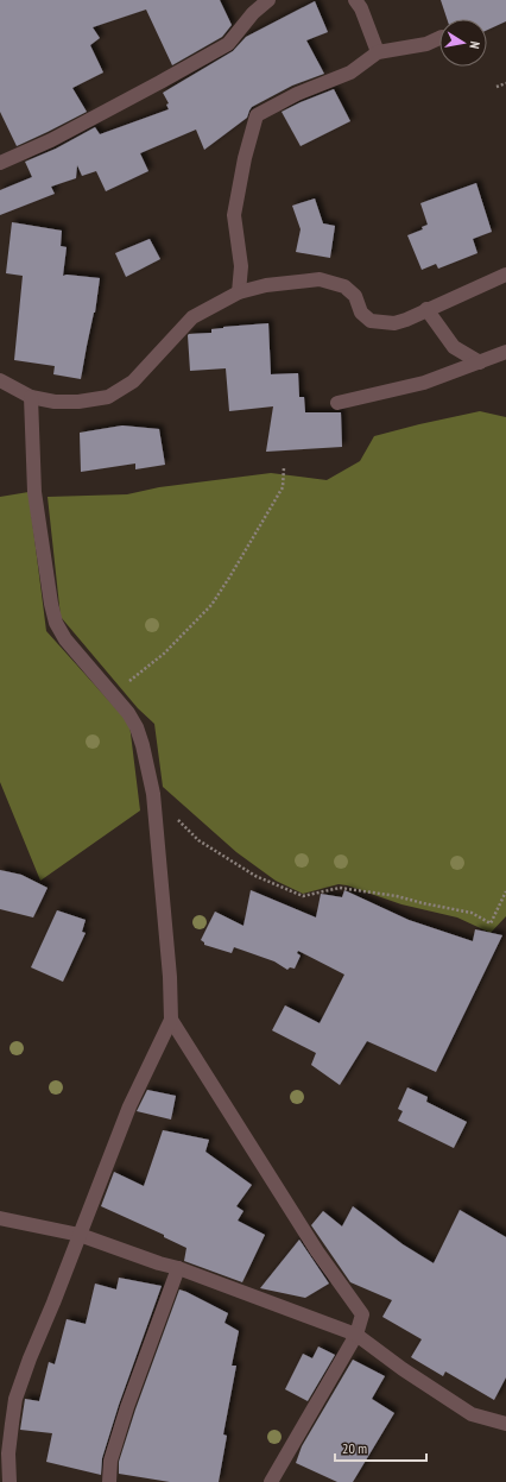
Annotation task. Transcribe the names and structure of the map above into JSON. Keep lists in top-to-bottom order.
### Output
{
  "scale_bar": "20 m",
  "north": "right"
}
